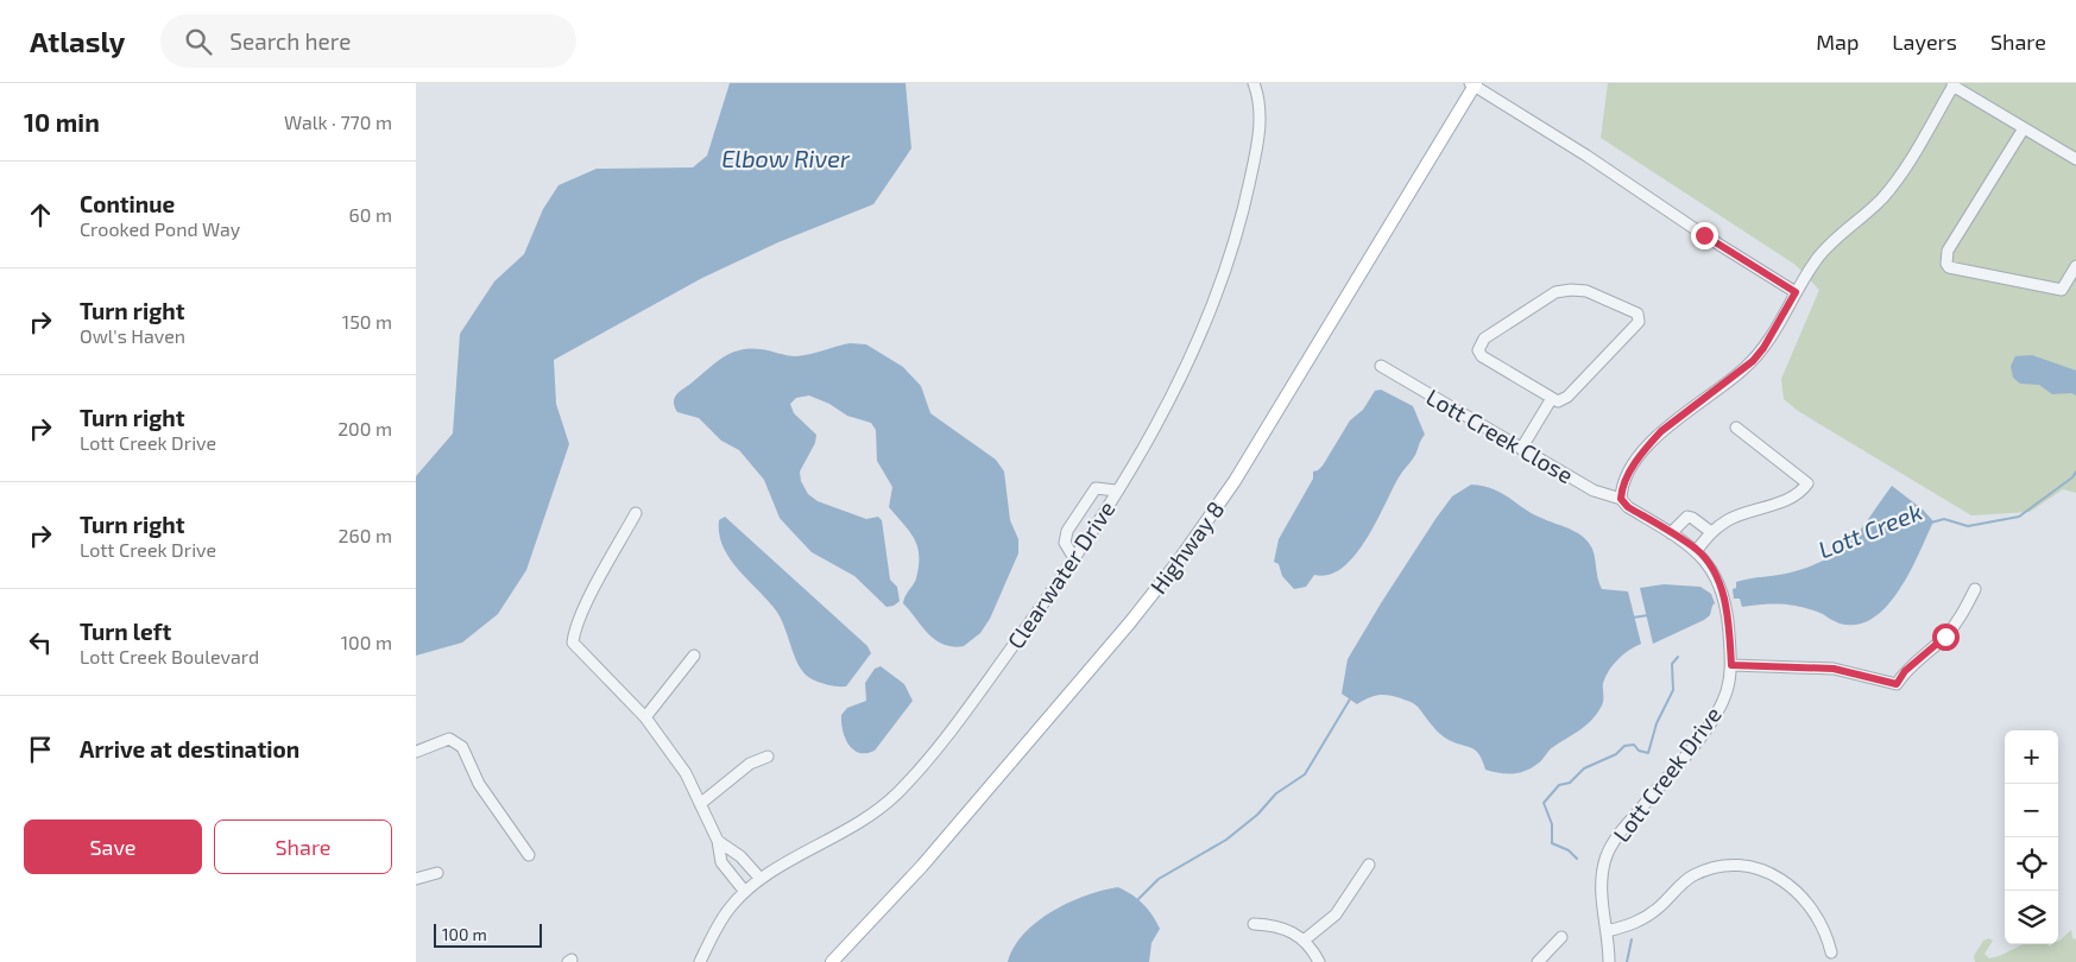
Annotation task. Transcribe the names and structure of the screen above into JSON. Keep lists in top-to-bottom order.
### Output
{
  "streets": {
    "main road": ["Highway 8"],
    "street": ["Lott Creek Close", "Clearwater Drive", "Lott Creek Drive"]
  },
  "crossings": [
    ["Lott Creek Close", "Lott Creek Drive"]
  ],
  "water": ["Elbow River", "Lott Creek"],
  "scale_bar": "100 m",
  "page": {
    "header": "Atlasly",
    "search": "Search here",
    "nav": ["Map", "Layers", "Share"],
    "heading": ["10 min", "Walk · 770 m"],
    "list": [
      ["Continue", "Crooked Pond Way", "60 m"],
      ["Turn right", "Owl's Haven", "150 m"],
      ["Turn right", "Lott Creek Drive", "200 m"],
      ["Turn right", "Lott Creek Drive", "260 m"],
      ["Turn left", "Lott Creek Boulevard", "100 m"],
      "Arrive at destination"
    ],
    "map_buttons": ["+", "−"],
    "buttons": ["Save", "Share"],
    "scale": "100 m"
  }
}
